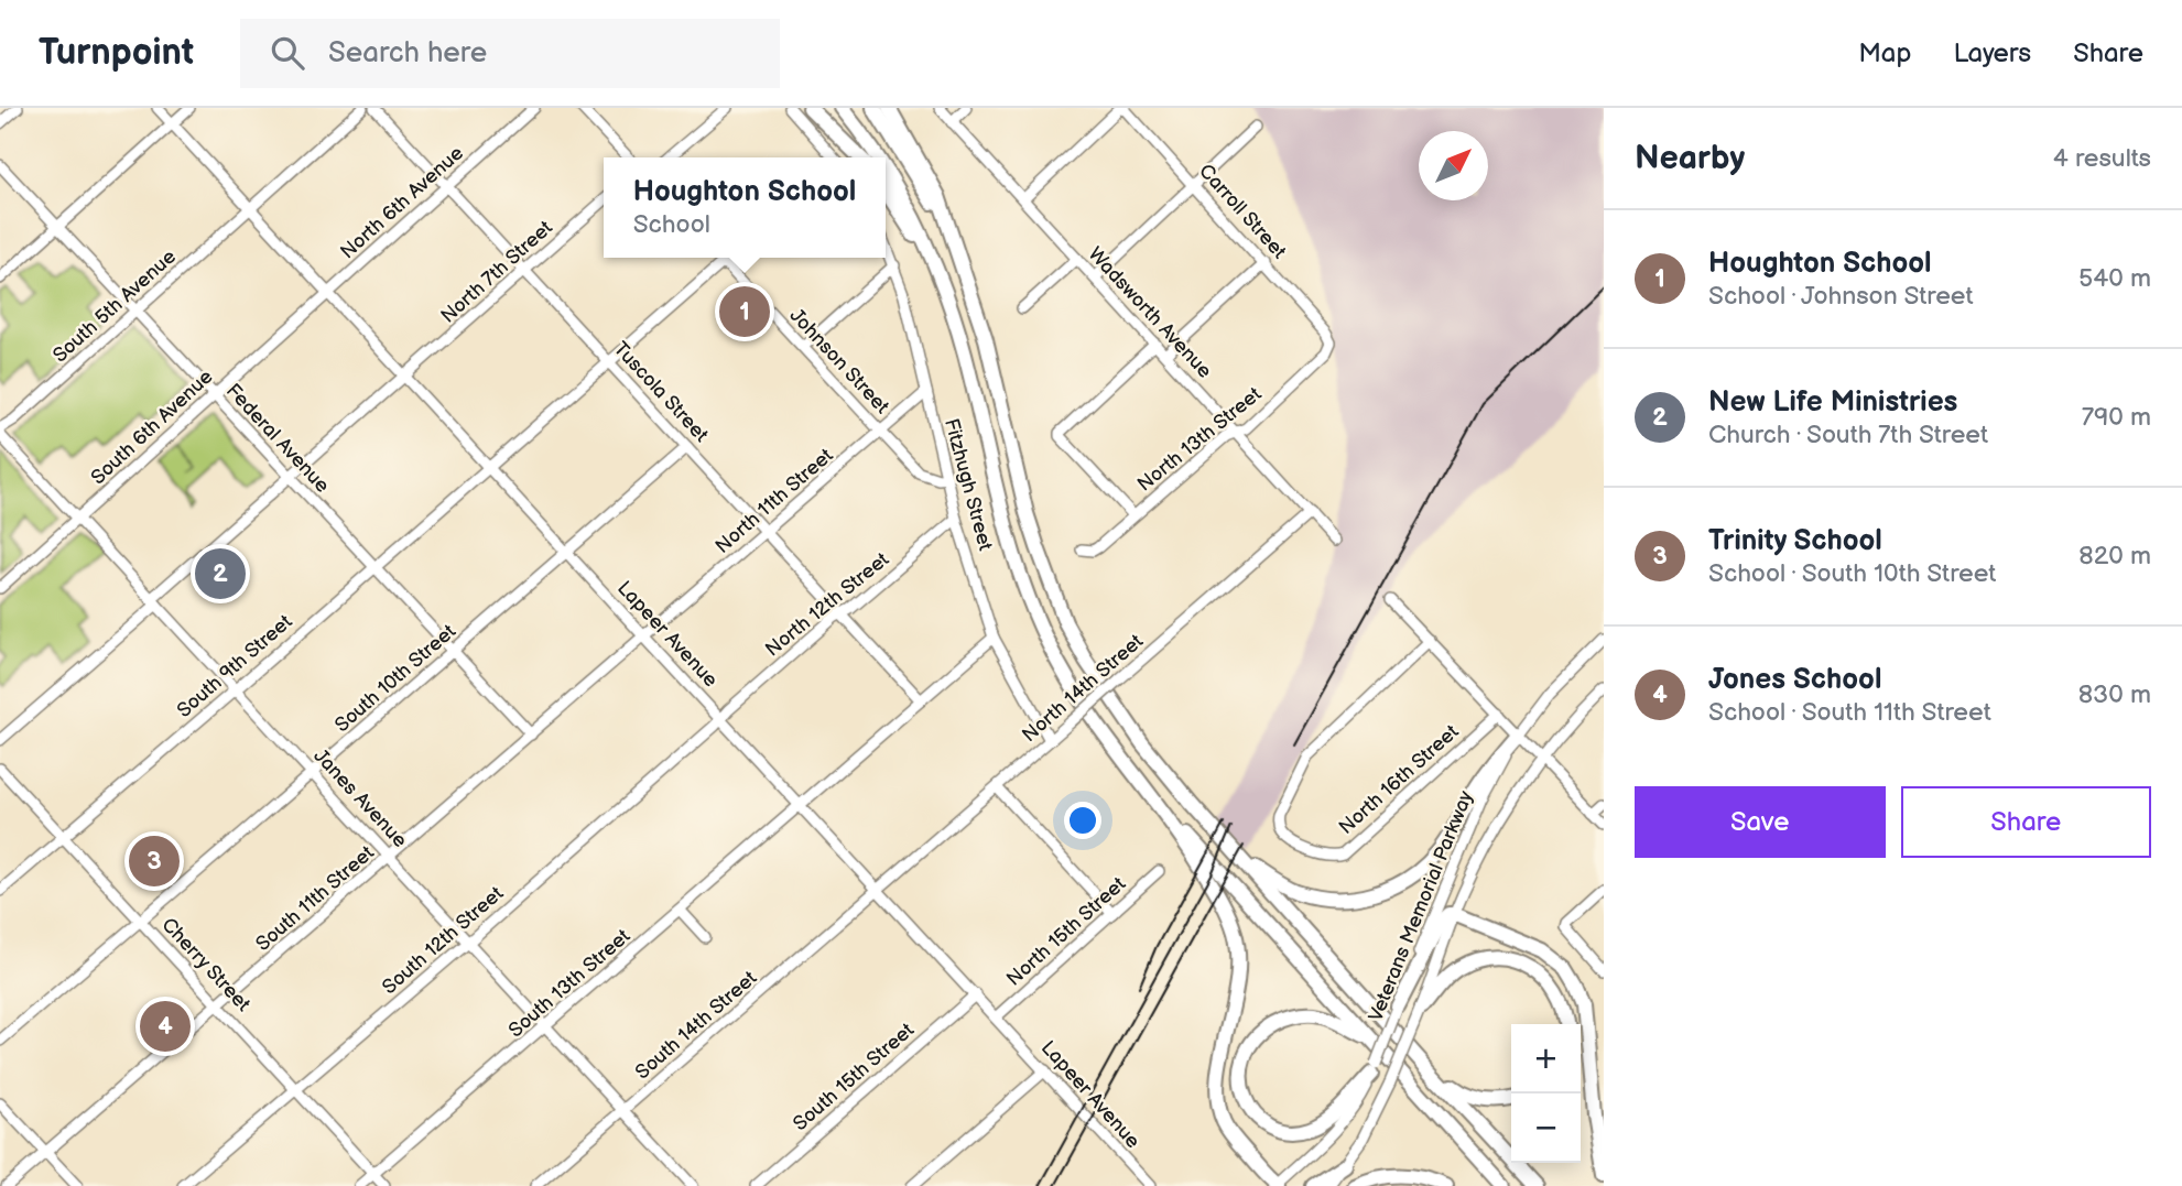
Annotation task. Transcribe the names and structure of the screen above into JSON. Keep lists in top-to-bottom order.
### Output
{
  "streets": {
    "street": [
      "North 6th Avenue",
      "Carroll Street",
      "North 7th Street",
      "South 5th Avenue",
      "Wadsworth Avenue",
      "Johnson Street",
      "Tuscola Street",
      "South 6th Avenue",
      "Federal Avenue",
      "North 13th Street",
      "Fitzhugh Street",
      "North 11th Street",
      "North 12th Street",
      "Lapeer Avenue",
      "South 9th Street",
      "South 10th Street",
      "North 14th Street",
      "North 16th Street",
      "Janes Avenue",
      "South 11th Street",
      "Veterans Memorial Parkway",
      "North 15th Street",
      "South 12th Street",
      "Cherry Street",
      "South 13th Street",
      "South 14th Street",
      "South 15th Street"
    ]
  },
  "crossings": [
    ["North 6th Avenue", "Tuscola Street"],
    ["North 6th Avenue", "South 6th Avenue"],
    ["North 6th Avenue", "Lapeer Avenue"],
    ["Carroll Street", "North 13th Street"],
    ["North 7th Street", "Tuscola Street"],
    ["North 7th Street", "Federal Avenue"],
    ["North 7th Street", "Lapeer Avenue"],
    ["North 7th Street", "Janes Avenue"],
    ["South 5th Avenue", "Federal Avenue"],
    ["South 5th Avenue", "Lapeer Avenue"],
    ["Wadsworth Avenue", "North 13th Street"],
    ["Wadsworth Avenue", "North 14th Street"],
    ["Johnson Street", "Fitzhugh Street"],
    ["Johnson Street", "North 11th Street"],
    ["Johnson Street", "South 9th Street"],
    ["Tuscola Street", "North 11th Street"],
    ["Tuscola Street", "North 12th Street"],
    ["Tuscola Street", "South 9th Street"],
    ["Tuscola Street", "South 10th Street"],
    ["South 6th Avenue", "Federal Avenue"],
    ["South 6th Avenue", "Lapeer Avenue"],
    ["South 6th Avenue", "Janes Avenue"],
    ["Federal Avenue", "South 9th Street"],
    ["Federal Avenue", "South 10th Street"],
    ["Federal Avenue", "South 11th Street"],
    ["Fitzhugh Street", "North 11th Street"],
    ["Fitzhugh Street", "North 12th Street"],
    ["Fitzhugh Street", "North 14th Street"],
    ["North 11th Street", "Lapeer Avenue"],
    ["North 11th Street", "South 11th Street"],
    ["North 12th Street", "Lapeer Avenue"],
    ["North 12th Street", "South 12th Street"],
    ["Lapeer Avenue", "South 9th Street"],
    ["Lapeer Avenue", "South 10th Street"],
    ["Lapeer Avenue", "North 14th Street"],
    ["Lapeer Avenue", "South 11th Street"],
    ["Lapeer Avenue", "North 15th Street"],
    ["Lapeer Avenue", "South 12th Street"],
    ["Lapeer Avenue", "South 13th Street"],
    ["Lapeer Avenue", "South 14th Street"],
    ["Lapeer Avenue", "South 15th Street"],
    ["South 9th Street", "Janes Avenue"],
    ["South 9th Street", "Cherry Street"],
    ["South 10th Street", "Janes Avenue"],
    ["South 10th Street", "Cherry Street"],
    ["North 14th Street", "South 14th Street"],
    ["Janes Avenue", "South 11th Street"],
    ["Janes Avenue", "South 12th Street"],
    ["Janes Avenue", "South 13th Street"],
    ["Janes Avenue", "South 14th Street"],
    ["South 11th Street", "Cherry Street"],
    ["South 12th Street", "Cherry Street"],
    ["Cherry Street", "South 13th Street"]
  ],
  "north": "top right",
  "page": {
    "header": "Turnpoint",
    "search": "Search here",
    "nav": ["Map", "Layers", "Share"],
    "heading": ["Nearby", "4 results"],
    "popup": ["Houghton School", "School"],
    "list": [
      {
        "mark": "1",
        "name": "Houghton School",
        "note": "School · Johnson Street",
        "value": "540 m"
      },
      {
        "mark": "2",
        "name": "New Life Ministries",
        "note": "Church · South 7th Street",
        "value": "790 m"
      },
      {
        "mark": "3",
        "name": "Trinity School",
        "note": "School · South 10th Street",
        "value": "820 m"
      },
      {
        "mark": "4",
        "name": "Jones School",
        "note": "School · South 11th Street",
        "value": "830 m"
      }
    ],
    "pins": [
      "1",
      "2",
      "3",
      "4"
    ],
    "buttons": ["Save", "Share"],
    "map_buttons": ["+", "−"]
  }
}
